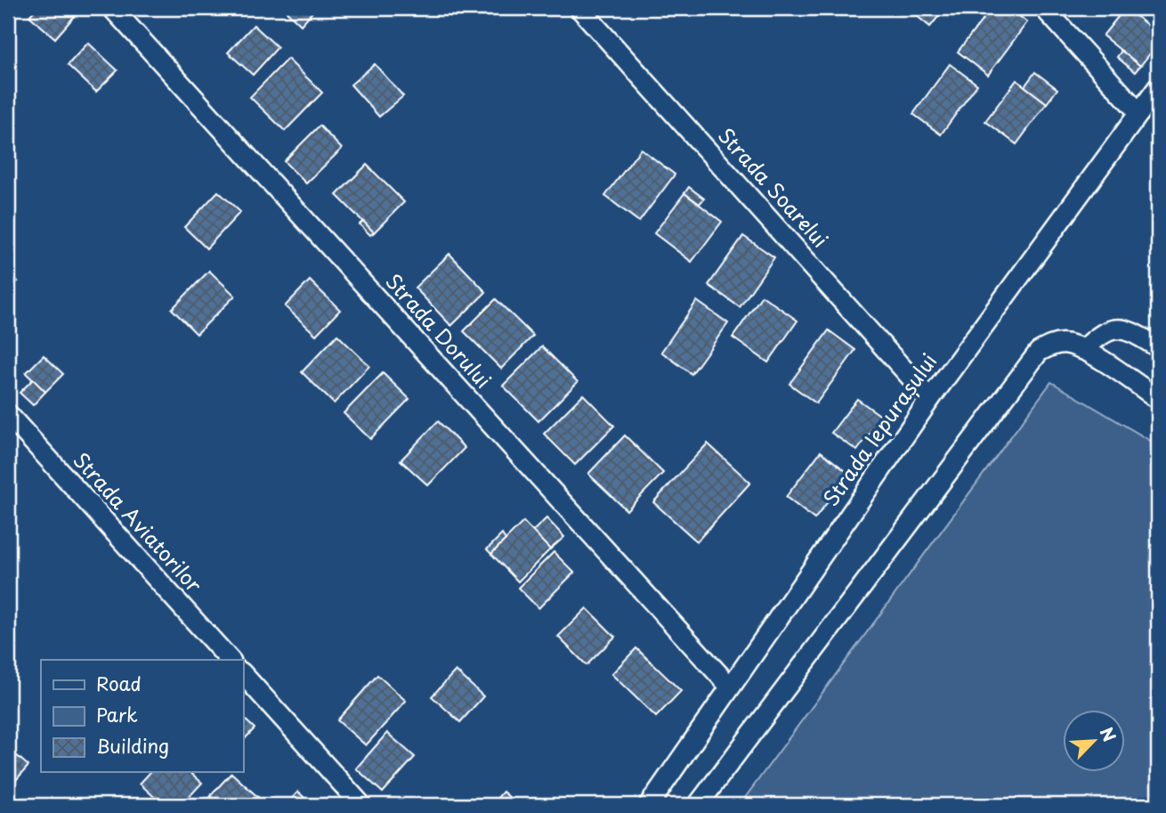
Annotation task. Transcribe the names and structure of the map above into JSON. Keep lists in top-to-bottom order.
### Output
{
  "streets": {
    "street": [
      "Strada Soarelui",
      "Strada Dorului",
      "Strada Iepurașului",
      "Strada Aviatorilor"
    ]
  },
  "crossings": [
    ["Strada Soarelui", "Strada Iepurașului"],
    ["Strada Dorului", "Strada Iepurașului"]
  ],
  "legend": ["Road", "Park", "Building"],
  "north": "top right"
}
